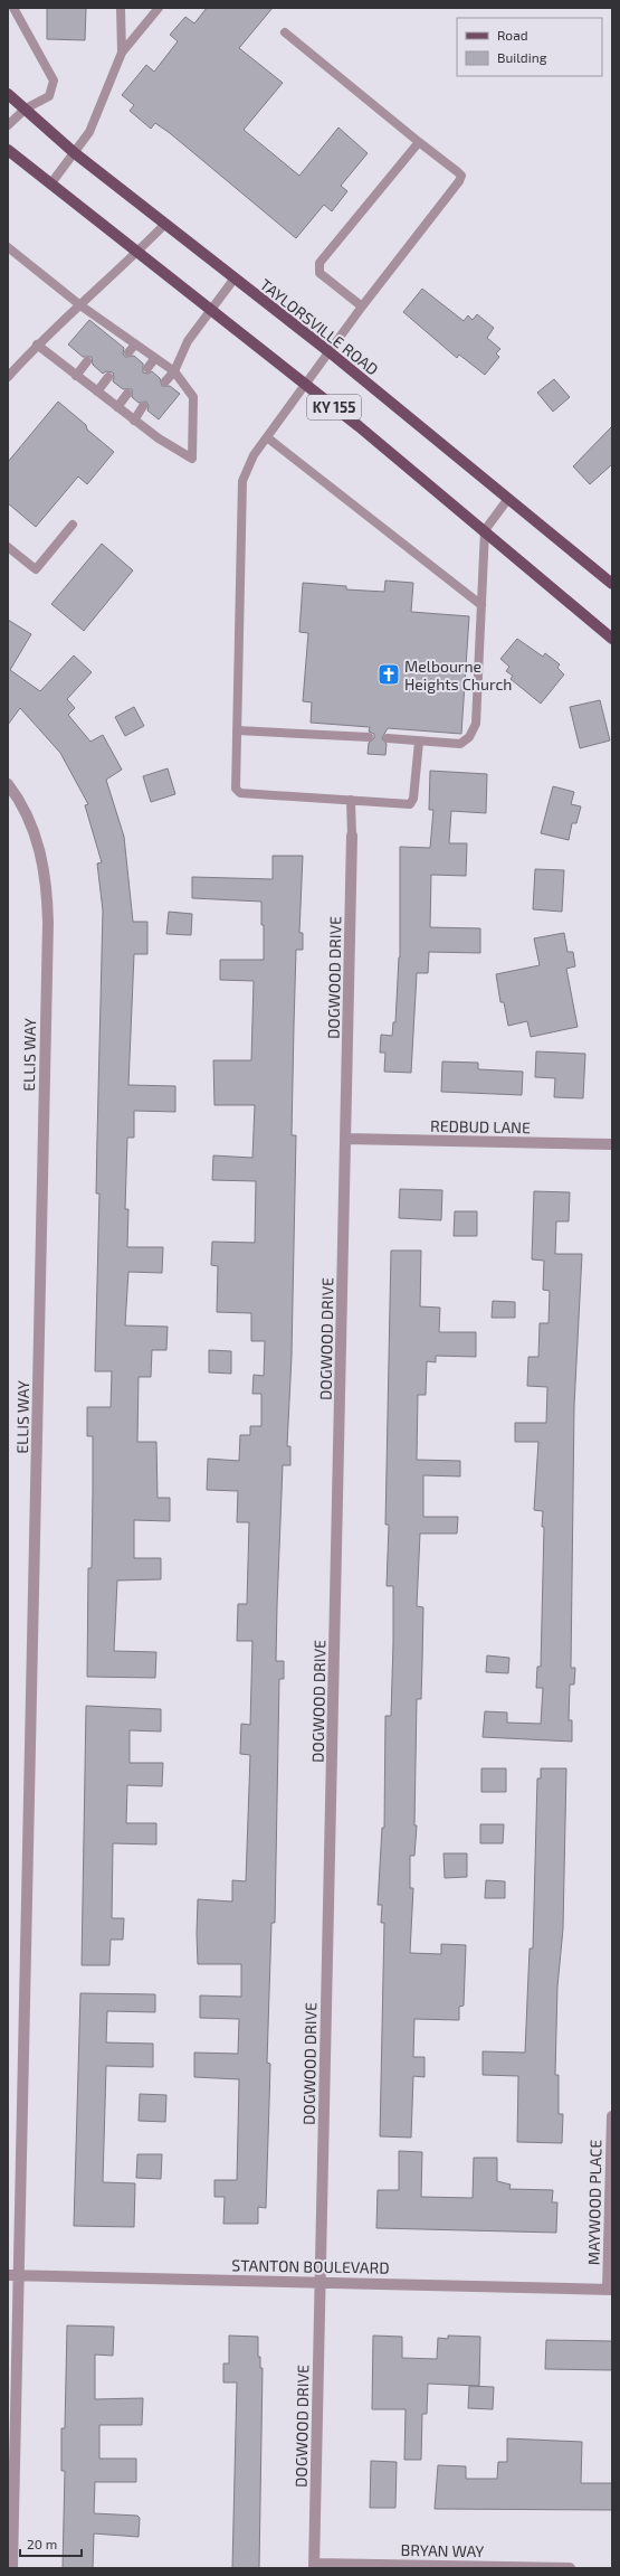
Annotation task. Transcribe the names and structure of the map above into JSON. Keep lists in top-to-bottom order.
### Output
{
  "streets": {
    "main road": ["TAYLORSVILLE ROAD", "KY 155"],
    "street": [
      "DOGWOOD DRIVE",
      "ELLIS WAY",
      "REDBUD LANE",
      "MAYWOOD PLACE",
      "STANTON BOULEVARD",
      "BRYAN WAY"
    ]
  },
  "crossings": [
    ["DOGWOOD DRIVE", "REDBUD LANE"],
    ["DOGWOOD DRIVE", "STANTON BOULEVARD"],
    ["DOGWOOD DRIVE", "BRYAN WAY"],
    ["ELLIS WAY", "STANTON BOULEVARD"],
    ["MAYWOOD PLACE", "STANTON BOULEVARD"]
  ],
  "places": {
    "church": ["Melbourne Heights Church"]
  },
  "legend": ["Road", "Building"],
  "scale_bar": "20 m"
}
